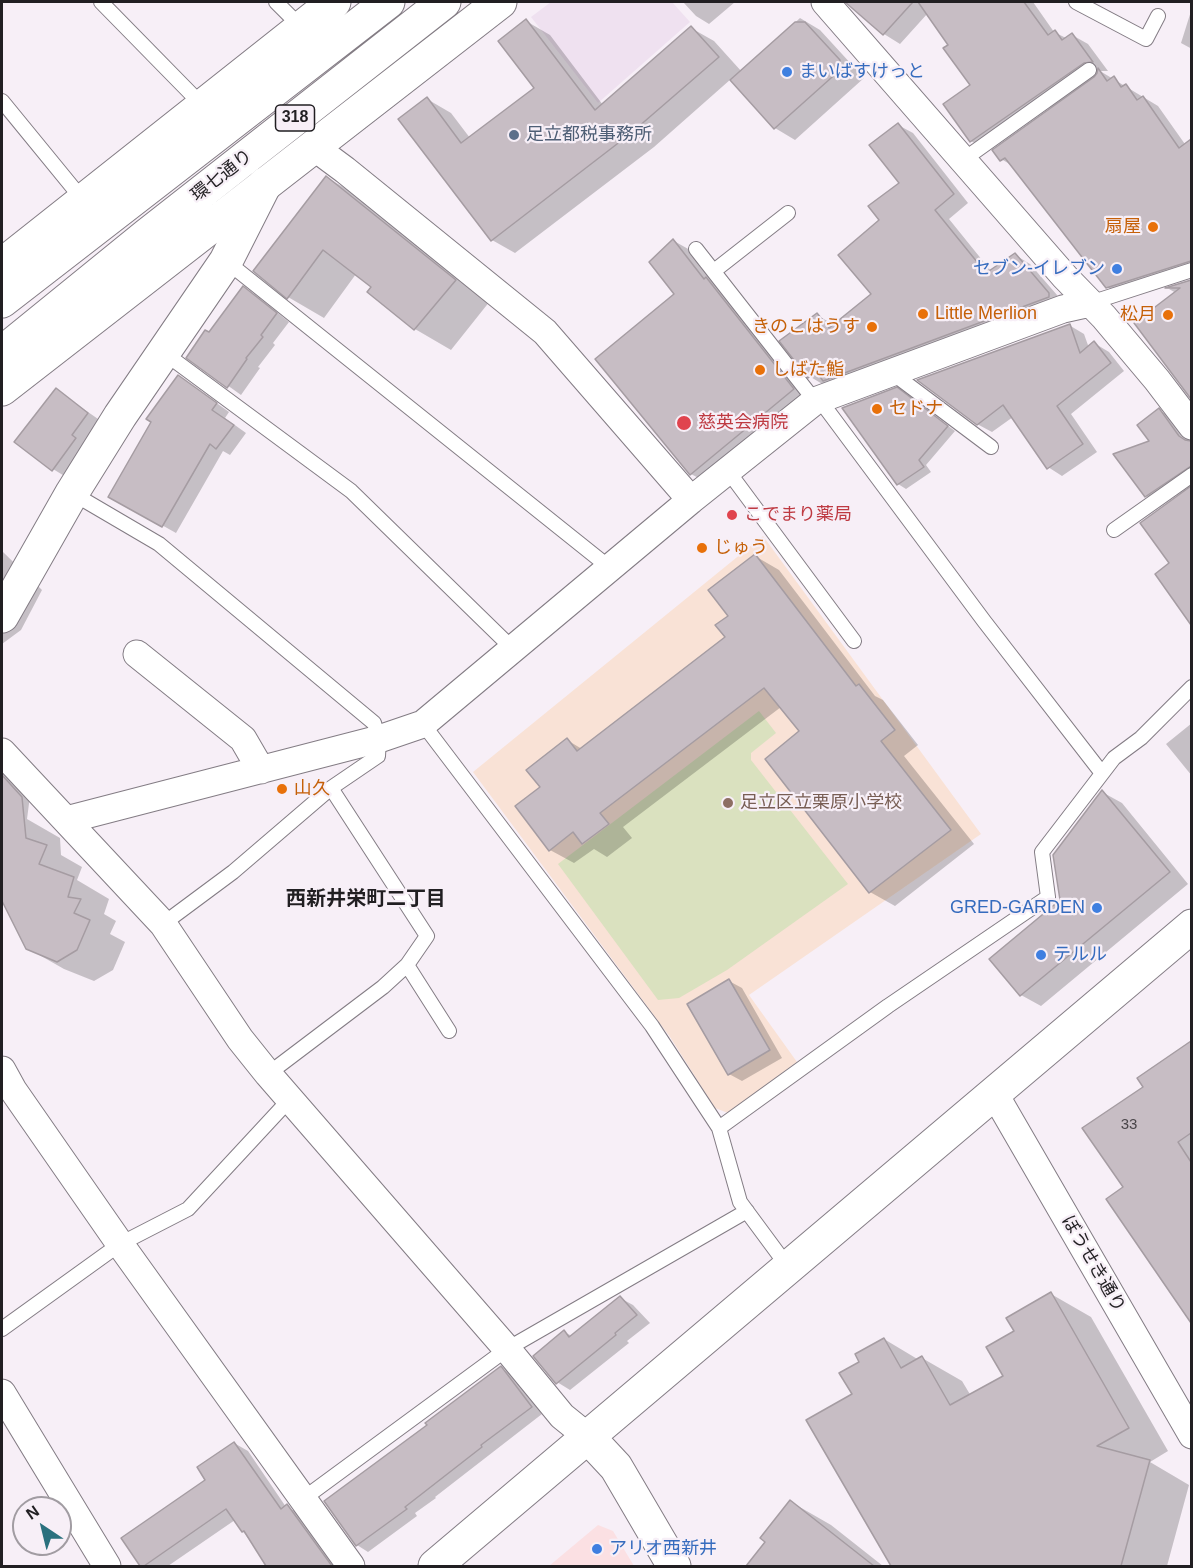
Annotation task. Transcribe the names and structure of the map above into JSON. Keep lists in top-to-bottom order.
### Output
{
  "streets": {
    "main road": ["318", "環七通り"],
    "street": ["ぼうせき通り"]
  },
  "districts": ["西新井栄町二丁目"],
  "places": [
    "まいばすけっと",
    "足立都税事務所",
    "扇屋",
    "セブン-イレブン",
    "Little Merlion",
    "松月",
    "きのこはうす",
    "しばた鮨",
    "セドナ",
    "慈英会病院",
    "こでまり薬局",
    "じゅう",
    "山久",
    "足立区立栗原小学校",
    "GRED-GARDEN",
    "テルル",
    "アリオ西新井"
  ],
  "house_numbers": ["33"],
  "north": "top left"
}
